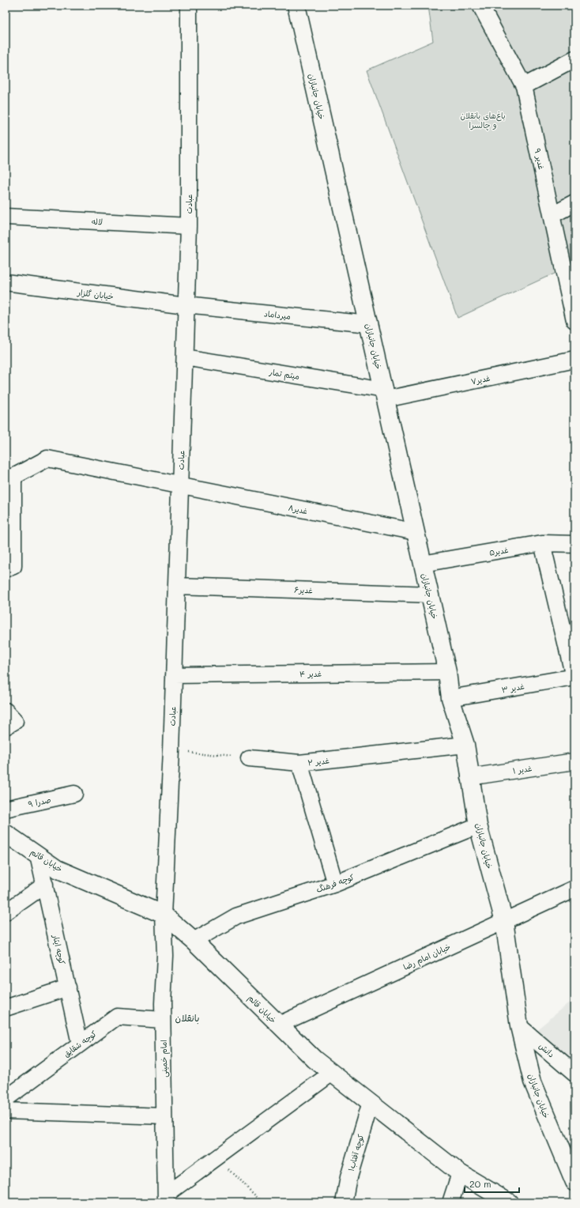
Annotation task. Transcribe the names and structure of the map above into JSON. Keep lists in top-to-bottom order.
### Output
{
  "streets": {
    "street": [
      "خیابان جانبازان",
      "غدیر ۹",
      "عبادت",
      "لاله",
      "خیابان گلزار",
      "میرداماد",
      "میثم تمار",
      "غدیر۷",
      "غدیر۸",
      "غدیر۵",
      "غدیر۶",
      "غدیر ۴",
      "غدیر ۳",
      "غدیر ۲",
      "غدیر ۱",
      "صدرا ۹",
      "خیابان قائم",
      "کوچه فرهنگ",
      "کوچه ایثار",
      "خیابان امام رضا",
      "کوچه شقایق",
      "دانش",
      "امام خمینی",
      "کوچه آفتاب۱"
    ]
  },
  "crossings": [
    ["خیابان جانبازان", "میرداماد"],
    ["خیابان جانبازان", "میثم تمار"],
    ["خیابان جانبازان", "غدیر۷"],
    ["خیابان جانبازان", "غدیر۸"],
    ["خیابان جانبازان", "غدیر۵"],
    ["خیابان جانبازان", "غدیر۶"],
    ["خیابان جانبازان", "غدیر ۴"],
    ["خیابان جانبازان", "غدیر ۳"],
    ["خیابان جانبازان", "غدیر ۲"],
    ["خیابان جانبازان", "غدیر ۱"],
    ["خیابان جانبازان", "کوچه فرهنگ"],
    ["خیابان جانبازان", "خیابان امام رضا"],
    ["خیابان جانبازان", "دانش"],
    ["عبادت", "لاله"],
    ["عبادت", "خیابان گلزار"],
    ["عبادت", "میرداماد"],
    ["عبادت", "میثم تمار"],
    ["عبادت", "غدیر۸"],
    ["عبادت", "غدیر۶"],
    ["عبادت", "غدیر ۴"],
    ["عبادت", "خیابان قائم"],
    ["عبادت", "امام خمینی"],
    ["خیابان گلزار", "میرداماد"],
    ["میثم تمار", "غدیر۷"],
    ["خیابان قائم", "کوچه فرهنگ"],
    ["خیابان قائم", "کوچه ایثار"],
    ["خیابان قائم", "خیابان امام رضا"],
    ["خیابان قائم", "امام خمینی"],
    ["خیابان قائم", "کوچه آفتاب۱"],
    ["کوچه ایثار", "کوچه شقایق"],
    ["کوچه شقایق", "امام خمینی"]
  ],
  "districts": ["بانقلان"],
  "parks": ["باغ‌های بانقلان و چالسرا"],
  "scale_bar": "20 m"
}
